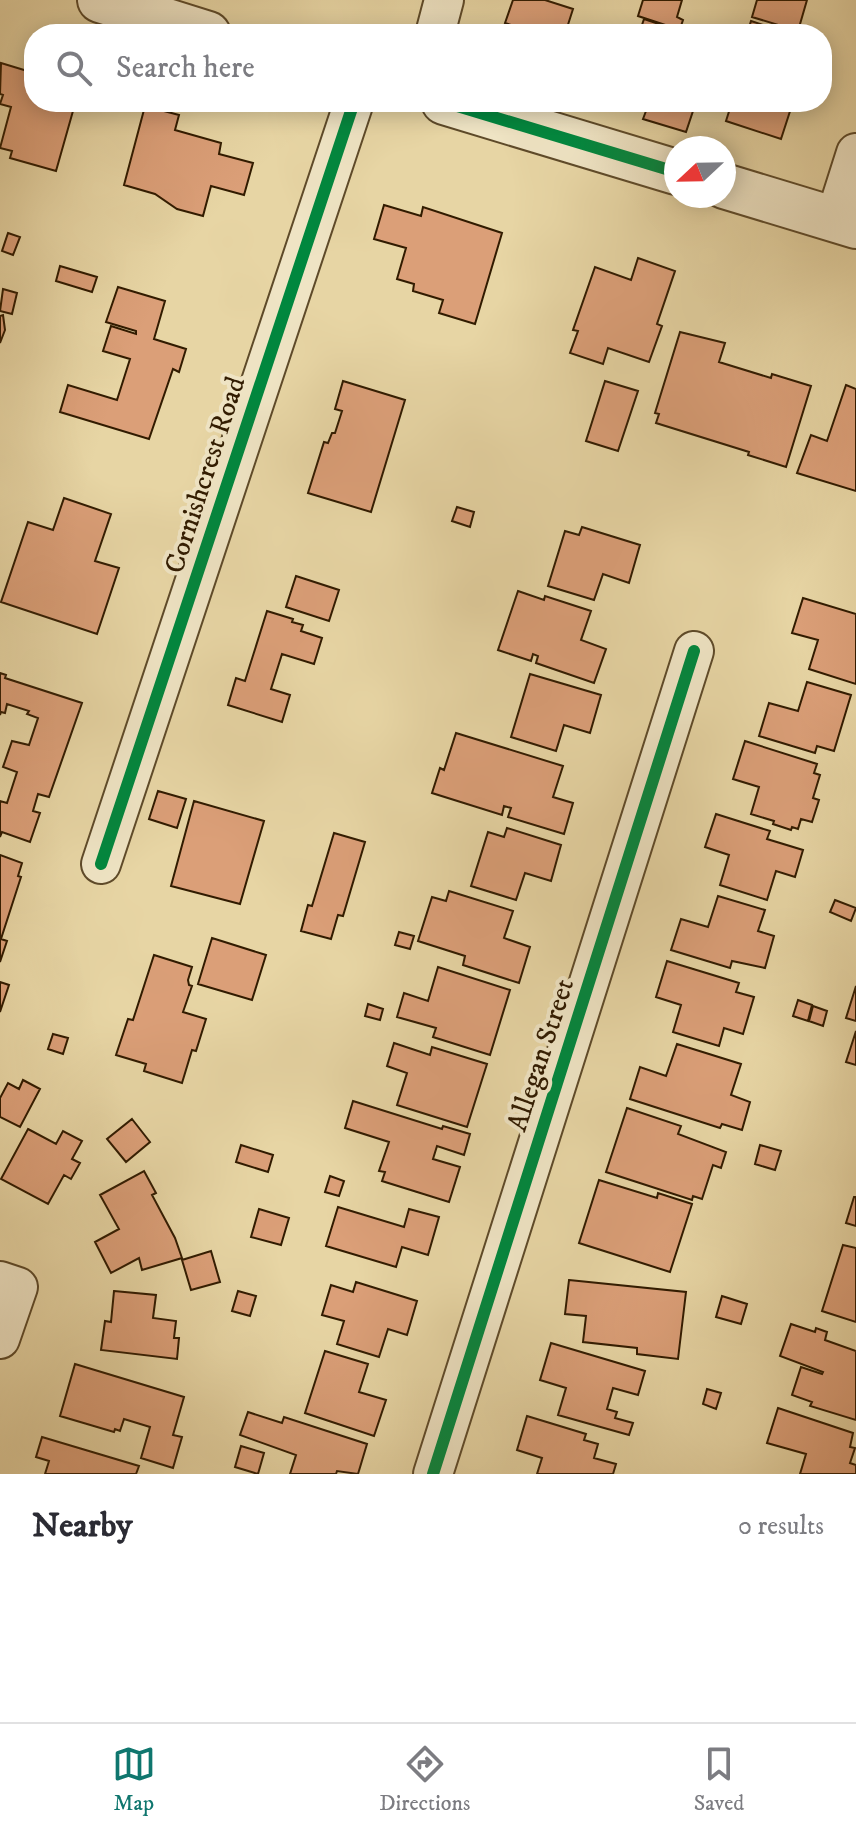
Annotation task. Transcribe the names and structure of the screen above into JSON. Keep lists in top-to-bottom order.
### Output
{
  "streets": {
    "street": ["Cornishcrest Road", "Allegan Street"]
  },
  "north": "left",
  "page": {
    "search": "Search here",
    "heading": ["Nearby", "0 results"],
    "nav": ["Map", "Directions", "Saved"]
  }
}
